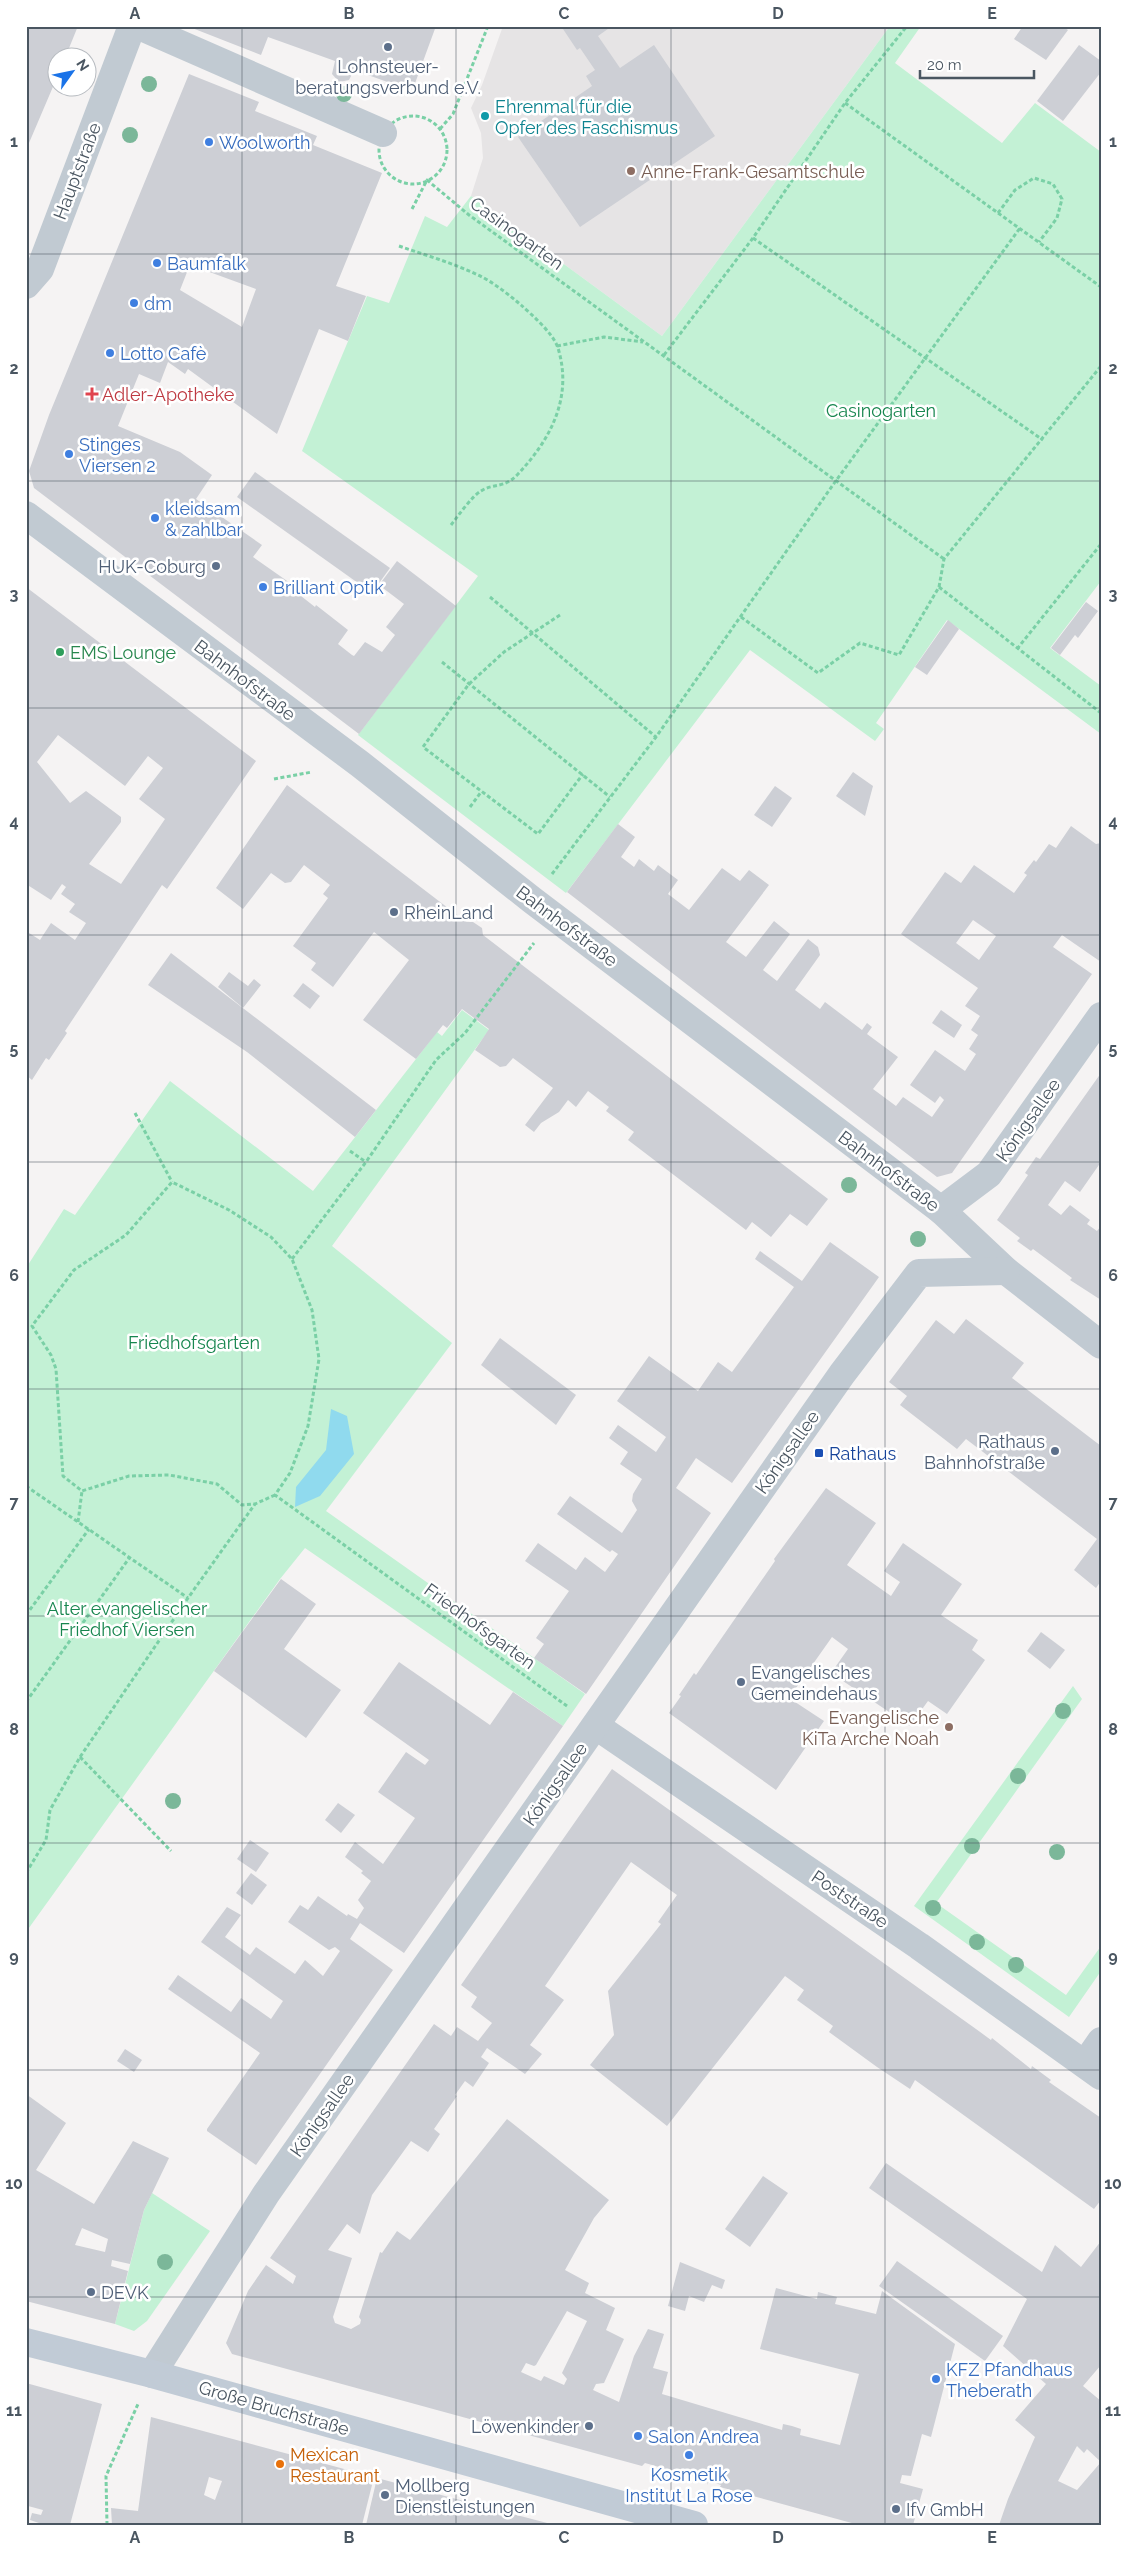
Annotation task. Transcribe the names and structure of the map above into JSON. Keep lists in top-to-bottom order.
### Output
{
  "streets": {
    "main road": ["Große Bruchstraße"],
    "street": [
      "Hauptstraße",
      "Bahnhofstraße",
      "Königsallee",
      "Poststraße"
    ],
    "path": ["Casinogarten", "Friedhofsgarten"]
  },
  "crossings": [
    ["Bahnhofstraße", "Königsallee"],
    ["Königsallee", "Friedhofsgarten"],
    ["Königsallee", "Poststraße"],
    ["Königsallee", "Große Bruchstraße"],
    ["Friedhofsgarten", "Poststraße"]
  ],
  "parks": ["Casinogarten", "Friedhofsgarten", "Alter evangelischer Friedhof Viersen"],
  "places": {
    "other": [
      "Lohnsteuer- beratungsverbund e.V.",
      "Ehrenmal für die Opfer des Faschismus",
      "Woolworth",
      "Anne-Frank-Gesamtschule",
      "Baumfalk",
      "dm",
      "Lotto Cafè",
      "Stinges Viersen 2",
      "kleidsam & zahlbar",
      "HUK-Coburg",
      "Brilliant Optik",
      "EMS Lounge",
      "RheinLand",
      "Rathaus Bahnhofstraße",
      "Evangelisches Gemeindehaus",
      "Evangelische KiTa Arche Noah",
      "DEVK",
      "KFZ Pfandhaus Theberath",
      "Löwenkinder",
      "Salon Andrea",
      "Kosmetik Institut La Rose",
      "Mexican Restaurant",
      "Mollberg Dienstleistungen",
      "Ifv GmbH"
    ],
    "health": ["Adler-Apotheke"],
    "transit": ["Rathaus"]
  },
  "scale_bar": "20 m",
  "north": "top right",
  "grid": {
    "columns": [
      "A",
      "B",
      "C",
      "D",
      "E"
    ],
    "rows": [
      "1",
      "2",
      "3",
      "4",
      "5",
      "6",
      "7",
      "8",
      "9",
      "10",
      "11"
    ]
  }
}
